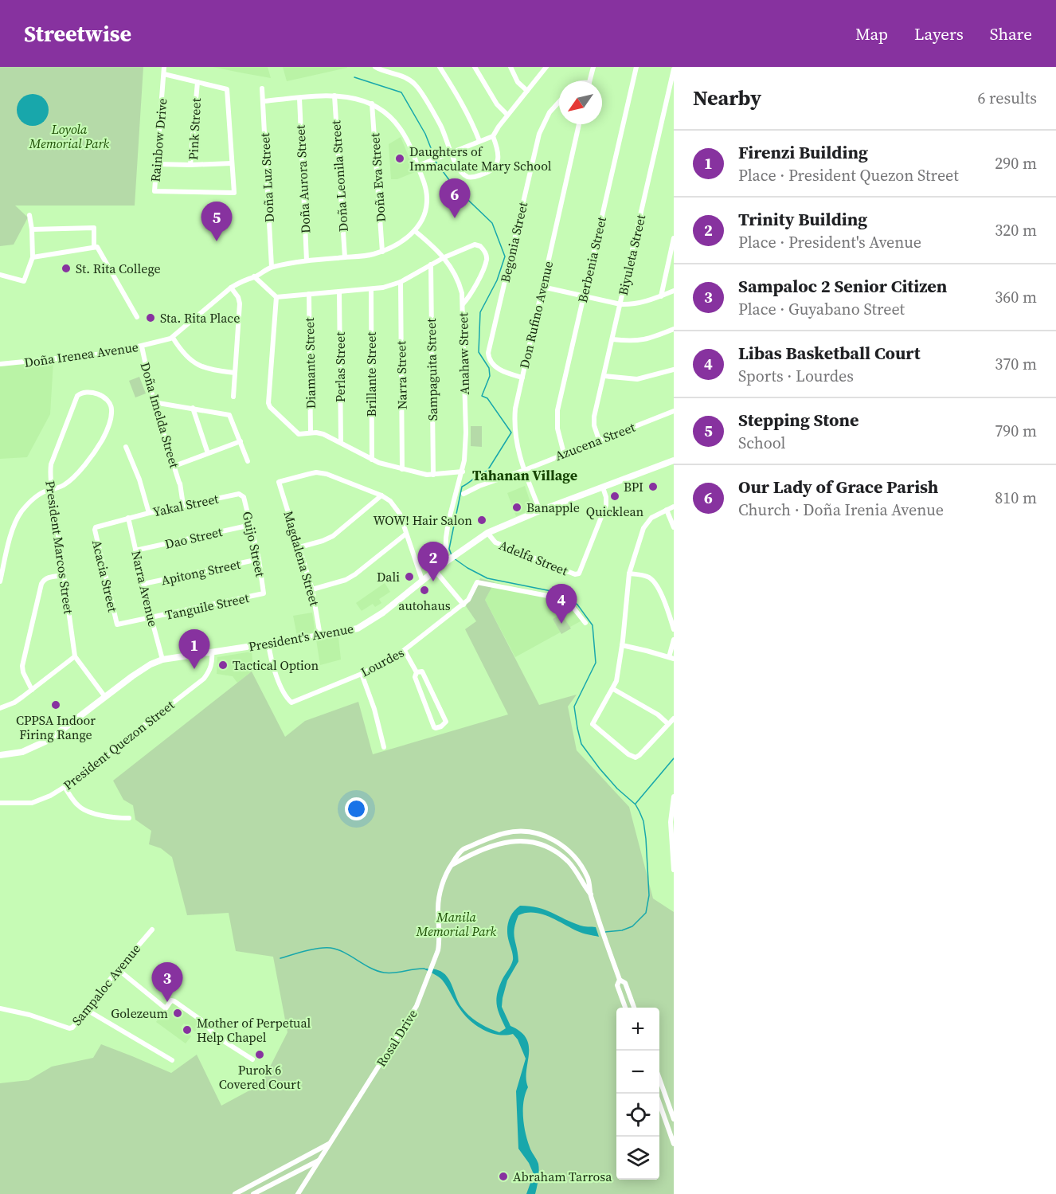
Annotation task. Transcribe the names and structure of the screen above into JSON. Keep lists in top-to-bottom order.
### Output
{
  "streets": {
    "street": [
      "Pink Street",
      "Rainbow Drive",
      "Doña Leonila Street",
      "Doña Luz Street",
      "Doña Eva Street",
      "Doña Aurora Street",
      "Begonia Street",
      "Biyuleta Street",
      "Berbenia Street",
      "Don Rufino Avenue",
      "Anahaw Street",
      "Doña Irenea Avenue",
      "Diamante Street",
      "Perlas Street",
      "Sampaguita Street",
      "Brillante Street",
      "Narra Street",
      "Doña Imelda Street",
      "Azucena Street",
      "Yakal Street",
      "Dao Street",
      "Guijo Street",
      "President Marcos Street",
      "Adelfa Street",
      "Magdalena Street",
      "Apitong Street",
      "Acacia Street",
      "Narra Avenue",
      "Tanguile Street",
      "President's Avenue",
      "Lourdes",
      "President Quezon Street",
      "Sampaloc Avenue",
      "Rosal Drive"
    ]
  },
  "crossings": [
    ["Pink Street", "Rainbow Drive"],
    ["Doña Leonila Street", "Doña Irenea Avenue"],
    ["Doña Luz Street", "Doña Irenea Avenue"],
    ["Doña Eva Street", "Doña Irenea Avenue"],
    ["Doña Aurora Street", "Doña Irenea Avenue"],
    ["Begonia Street", "Don Rufino Avenue"],
    ["Biyuleta Street", "Azucena Street"],
    ["Berbenia Street", "Azucena Street"],
    ["Don Rufino Avenue", "Azucena Street"],
    ["Don Rufino Avenue", "President's Avenue"],
    ["Anahaw Street", "Doña Irenea Avenue"],
    ["Anahaw Street", "President's Avenue"],
    ["Doña Irenea Avenue", "Doña Imelda Street"],
    ["Doña Imelda Street", "Yakal Street"],
    ["Yakal Street", "Guijo Street"],
    ["Yakal Street", "Acacia Street"],
    ["Yakal Street", "Narra Avenue"],
    ["Dao Street", "Guijo Street"],
    ["Dao Street", "Narra Avenue"],
    ["Guijo Street", "Apitong Street"],
    ["Guijo Street", "Tanguile Street"],
    ["President Marcos Street", "President's Avenue"],
    ["Adelfa Street", "President's Avenue"],
    ["Magdalena Street", "President's Avenue"],
    ["Apitong Street", "Narra Avenue"],
    ["Acacia Street", "Narra Avenue"],
    ["Acacia Street", "Tanguile Street"],
    ["Narra Avenue", "Tanguile Street"],
    ["Narra Avenue", "President's Avenue"],
    ["President's Avenue", "Lourdes"],
    ["President's Avenue", "President Quezon Street"]
  ],
  "districts": ["Tahanan Village"],
  "parks": ["Loyola Memorial Park", "Manila Memorial Park"],
  "places": [
    "Daughters of Immaculate Mary School",
    "St. Rita College",
    "Sta. Rita Place",
    "BPI",
    "Quicklean",
    "Banapple",
    "WOW! Hair Salon",
    "Dali",
    "autohaus",
    "Tactical Option",
    "CPPSA Indoor Firing Range",
    "Golezeum",
    "Mother of Perpetual Help Chapel",
    "Purok 6 Covered Court",
    "Abraham Tarrosa"
  ],
  "north": "bottom left",
  "page": {
    "header": "Streetwise",
    "nav": ["Map", "Layers", "Share"],
    "heading": ["Nearby", "6 results"],
    "list": [
      {
        "mark": "1",
        "name": "Firenzi Building",
        "note": "Place · President Quezon Street",
        "value": "290 m"
      },
      {
        "mark": "2",
        "name": "Trinity Building",
        "note": "Place · President's Avenue",
        "value": "320 m"
      },
      {
        "mark": "3",
        "name": "Sampaloc 2 Senior Citizen",
        "note": "Place · Guyabano Street",
        "value": "360 m"
      },
      {
        "mark": "4",
        "name": "Libas Basketball Court",
        "note": "Sports · Lourdes",
        "value": "370 m"
      },
      {
        "mark": "5",
        "name": "Stepping Stone",
        "note": "School",
        "value": "790 m"
      },
      {
        "mark": "6",
        "name": "Our Lady of Grace Parish",
        "note": "Church · Doña Irenia Avenue",
        "value": "810 m"
      }
    ],
    "pins": [
      "6",
      "5",
      "2",
      "4",
      "1",
      "3"
    ],
    "map_buttons": ["+", "−"]
  }
}
